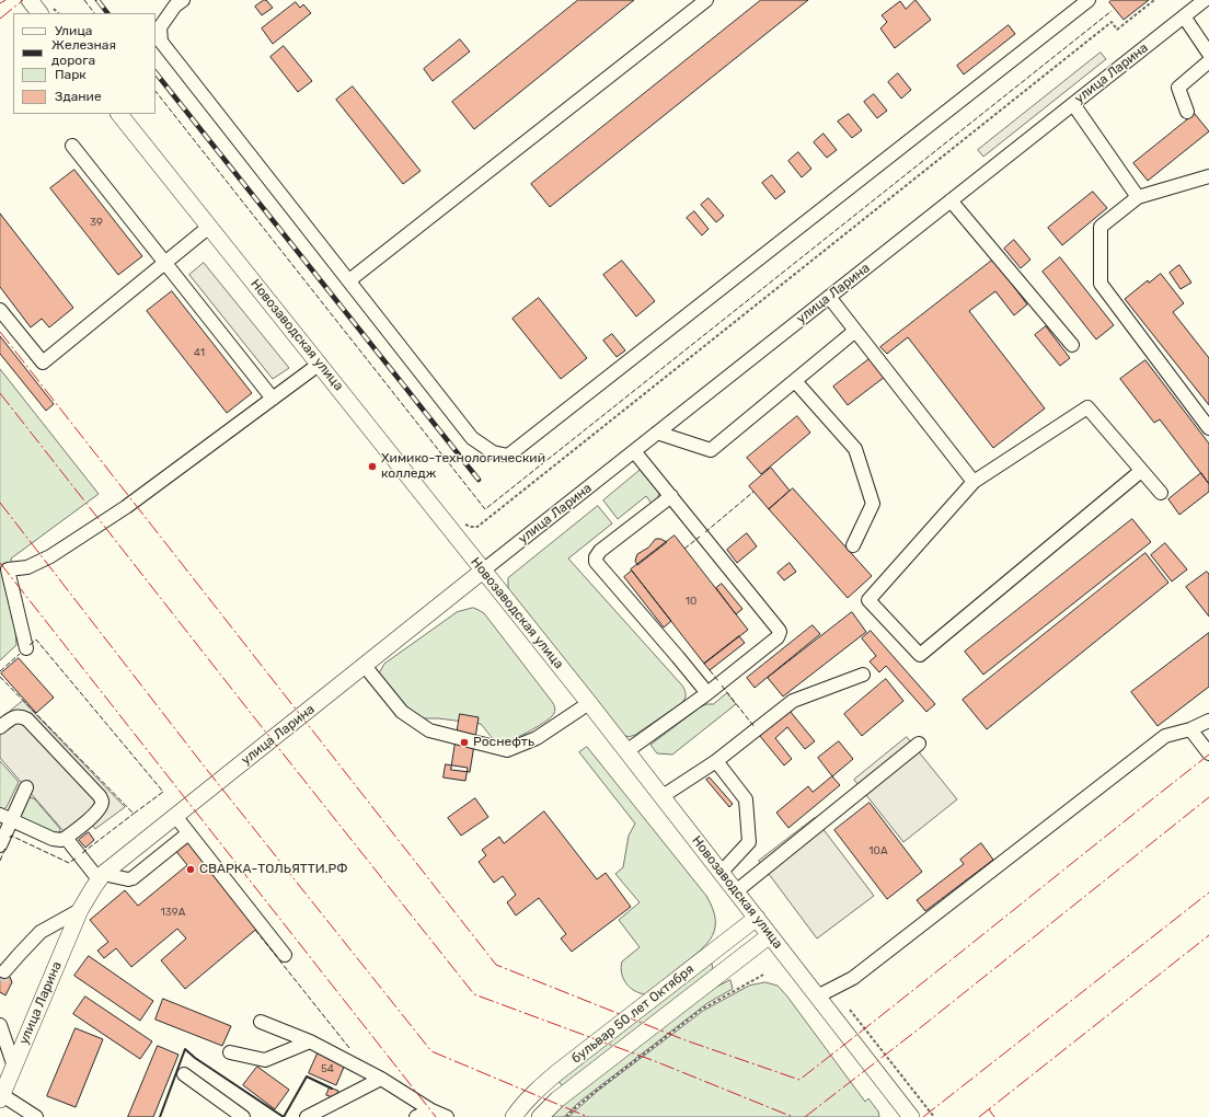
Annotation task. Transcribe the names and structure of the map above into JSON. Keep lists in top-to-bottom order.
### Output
{
  "streets": {
    "main road": ["улица Ларина", "Новозаводская улица", "бульвар 50 лет Октября"]
  },
  "crossings": [
    ["улица Ларина", "Новозаводская улица"],
    ["Новозаводская улица", "бульвар 50 лет Октября"]
  ],
  "places": ["Химико-технологический колледж", "Роснефть", "СВАРКА-ТОЛЬЯТТИ.РФ"],
  "house_numbers": [
    "39",
    "41",
    "10",
    "10А",
    "139А",
    "54"
  ],
  "legend": [
    "Улица",
    "Железная дорога",
    "Парк",
    "Здание"
  ]
}
